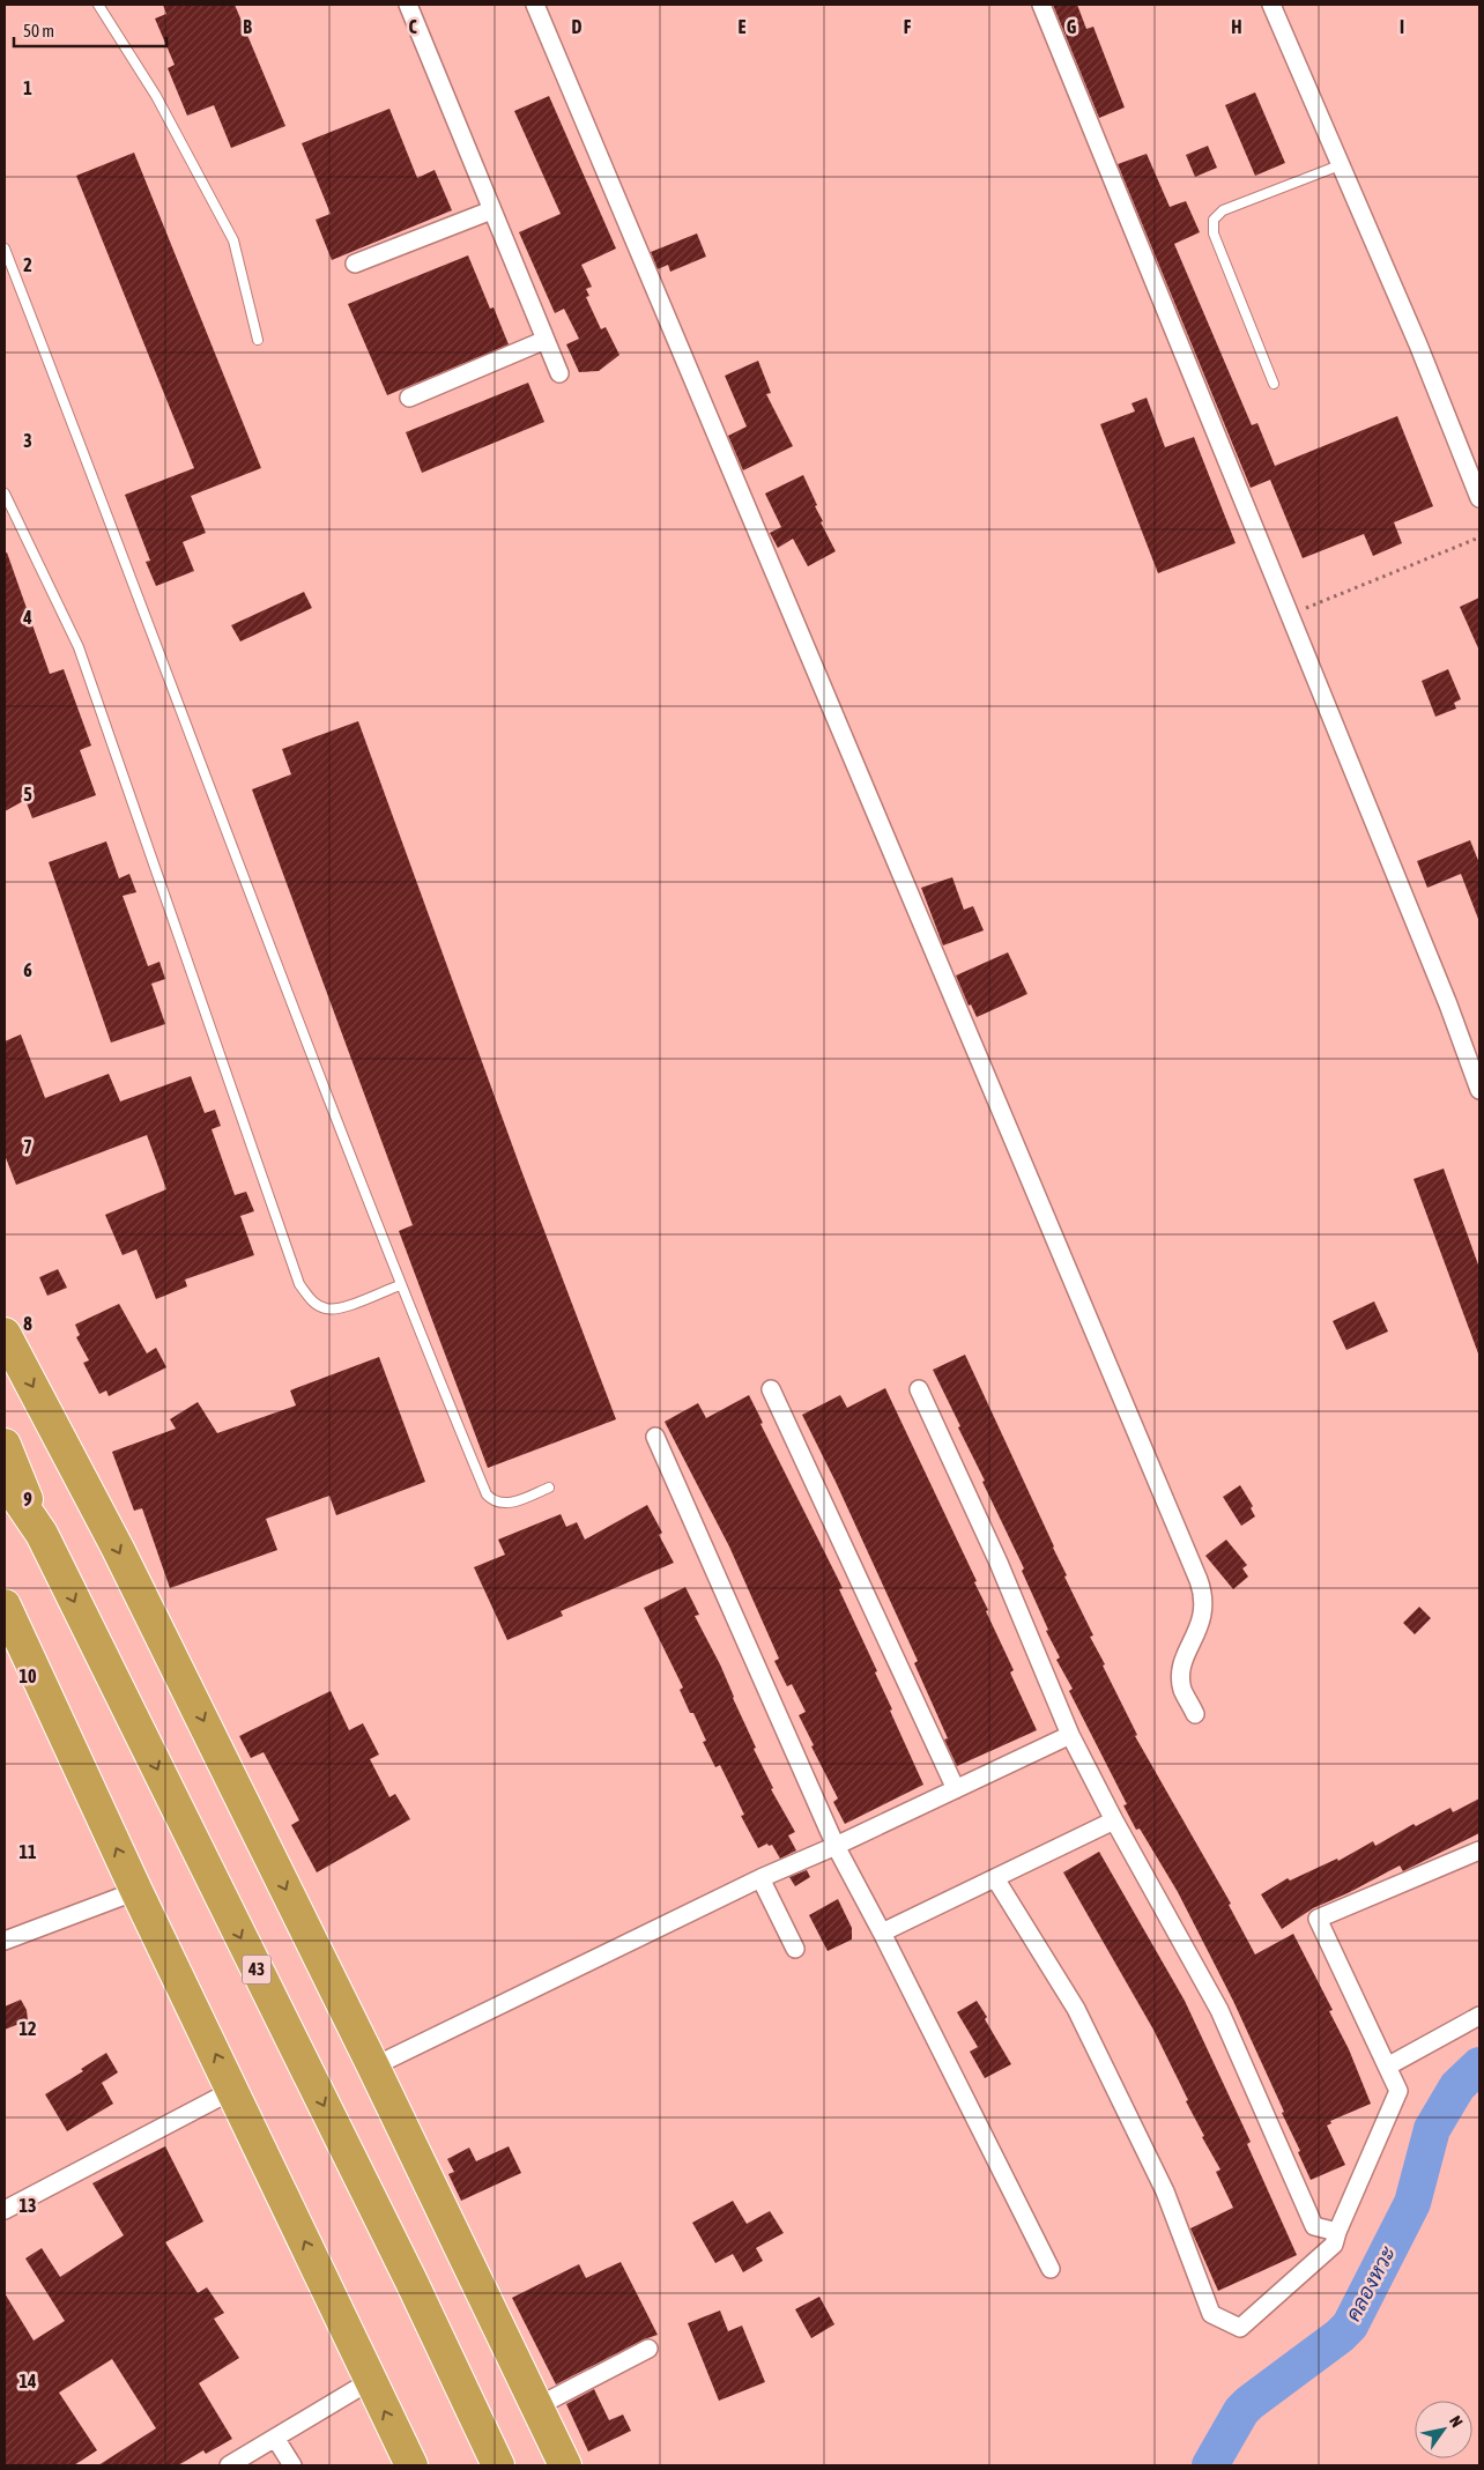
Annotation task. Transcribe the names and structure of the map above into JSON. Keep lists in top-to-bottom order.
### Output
{
  "streets": {
    "highway": ["43"]
  },
  "water": ["คลองหวะ"],
  "scale_bar": "50 m",
  "north": "top right",
  "grid": {
    "columns": [
      "B",
      "C",
      "D",
      "E",
      "F",
      "G",
      "H",
      "I"
    ],
    "rows": [
      "1",
      "2",
      "3",
      "4",
      "5",
      "6",
      "7",
      "8",
      "9",
      "10",
      "11",
      "12",
      "13",
      "14"
    ]
  }
}
